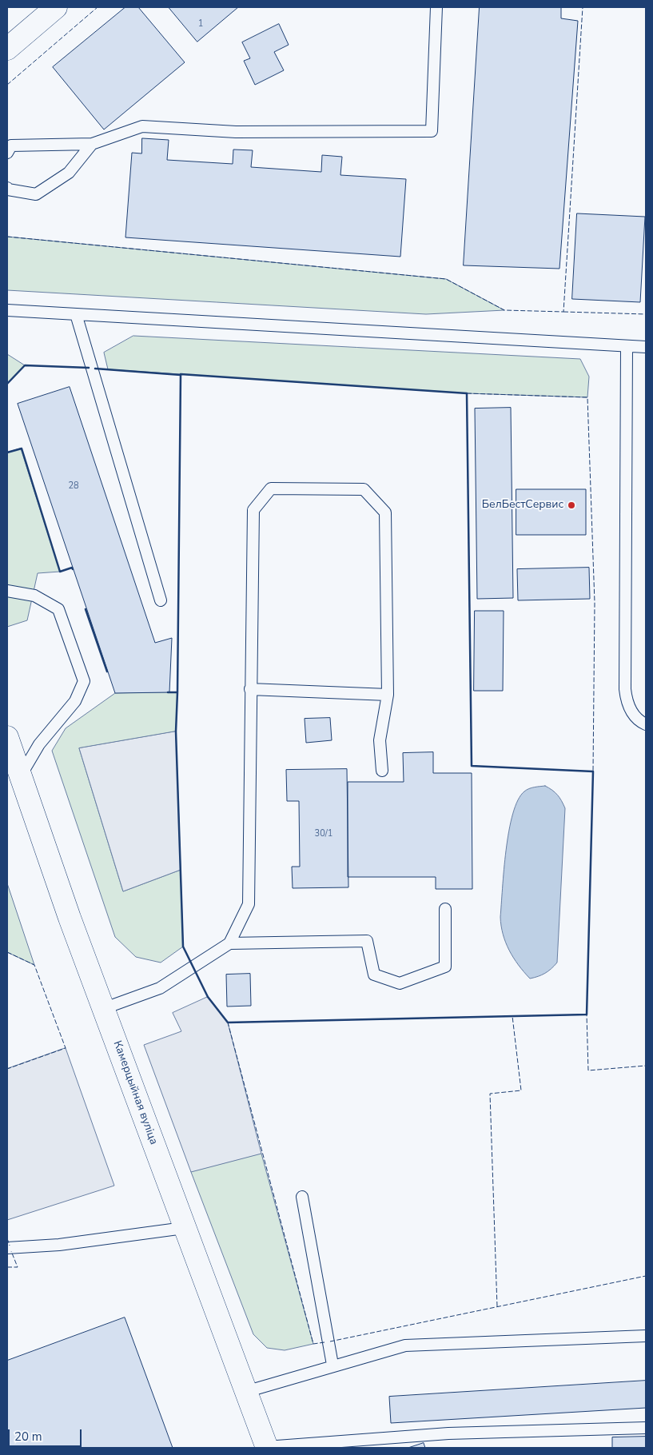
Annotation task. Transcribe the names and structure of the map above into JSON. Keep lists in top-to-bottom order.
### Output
{
  "streets": {
    "main road": ["Камерцыйная вуліца"]
  },
  "places": ["БелБестСервис"],
  "house_numbers": ["1", "28", "30/1"],
  "scale_bar": "20 m"
}
